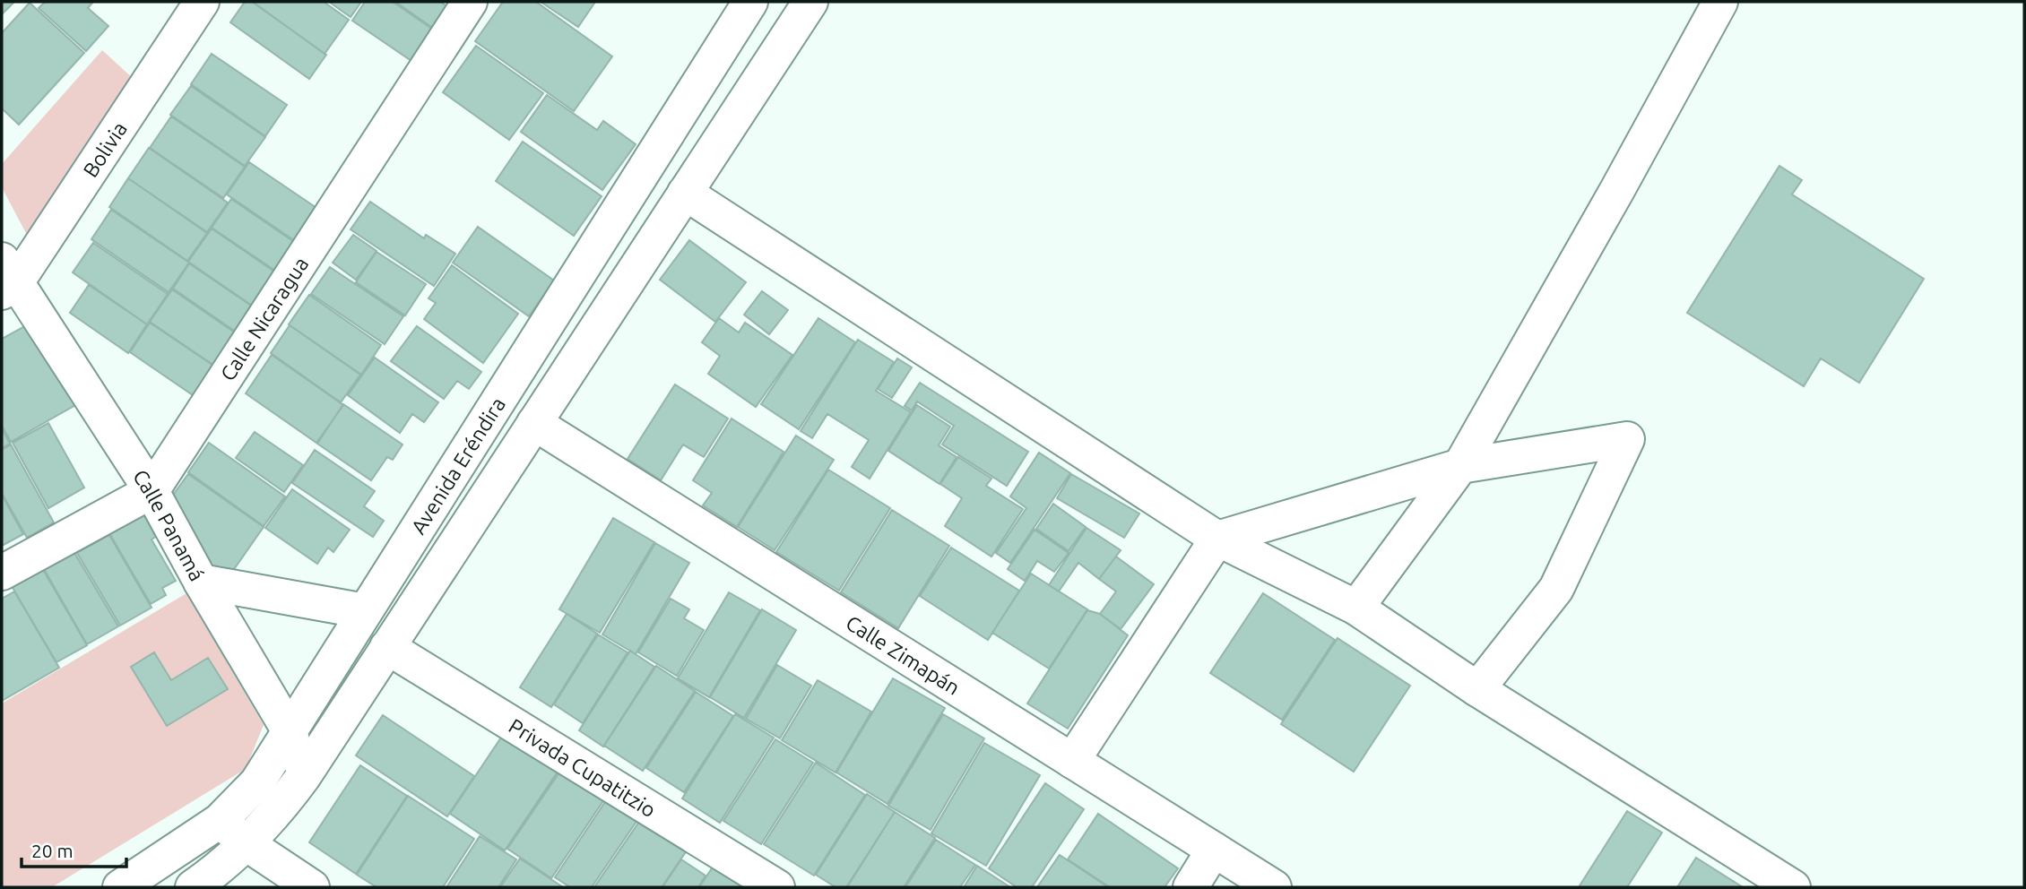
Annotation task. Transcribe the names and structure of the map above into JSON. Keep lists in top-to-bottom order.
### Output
{
  "streets": {
    "street": [
      "Bolivia",
      "Calle Nicaragua",
      "Avenida Eréndira",
      "Calle Panamá",
      "Calle Zimapán",
      "Privada Cupatitzio"
    ]
  },
  "crossings": [
    ["Bolivia", "Calle Panamá"],
    ["Calle Nicaragua", "Calle Panamá"],
    ["Avenida Eréndira", "Calle Panamá"],
    ["Avenida Eréndira", "Calle Zimapán"],
    ["Avenida Eréndira", "Privada Cupatitzio"]
  ],
  "scale_bar": "20 m"
}
